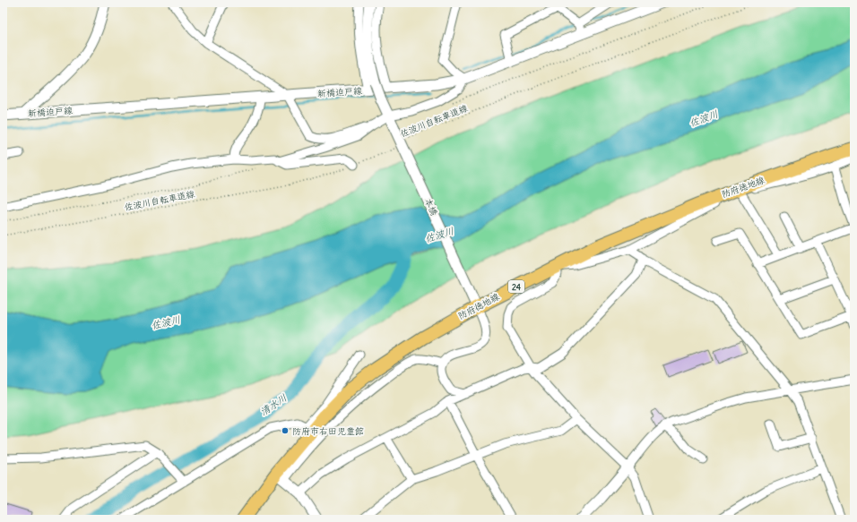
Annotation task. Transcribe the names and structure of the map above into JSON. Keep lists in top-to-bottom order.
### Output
{
  "streets": {
    "main road": ["防府徳地線", "24"],
    "street": ["新橋迫戸線", "本橋"],
    "path": ["佐波川自転車道線"]
  },
  "crossings": [
    ["防府徳地線", "本橋"]
  ],
  "water": ["佐波川", "清水川"],
  "places": ["防府市右田児童館"]
}
